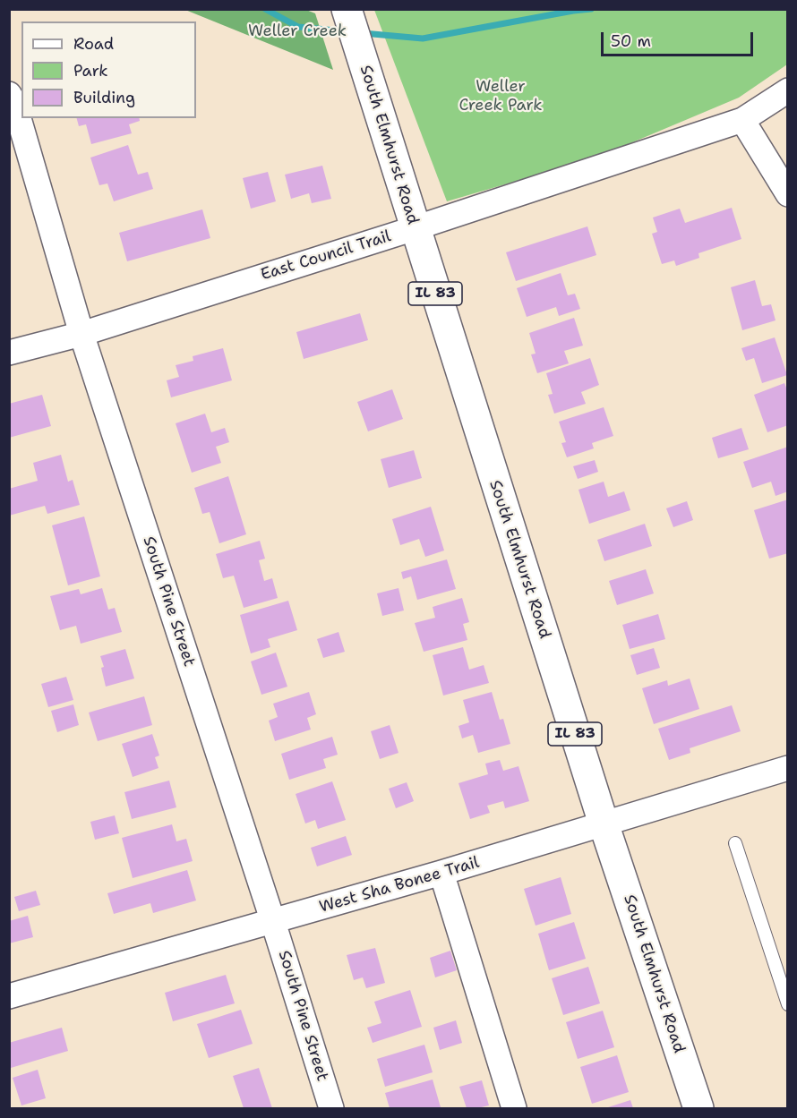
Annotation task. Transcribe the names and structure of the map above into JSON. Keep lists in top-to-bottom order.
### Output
{
  "streets": {
    "main road": ["South Elmhurst Road", "IL 83"],
    "street": ["East Council Trail", "South Pine Street", "West Sha Bonee Trail"]
  },
  "crossings": [
    ["South Elmhurst Road", "East Council Trail"],
    ["South Elmhurst Road", "West Sha Bonee Trail"],
    ["East Council Trail", "South Pine Street"],
    ["South Pine Street", "West Sha Bonee Trail"]
  ],
  "parks": ["Weller Creek", "Weller Creek Park"],
  "legend": ["Road", "Park", "Building"],
  "scale_bar": "50 m"
}
